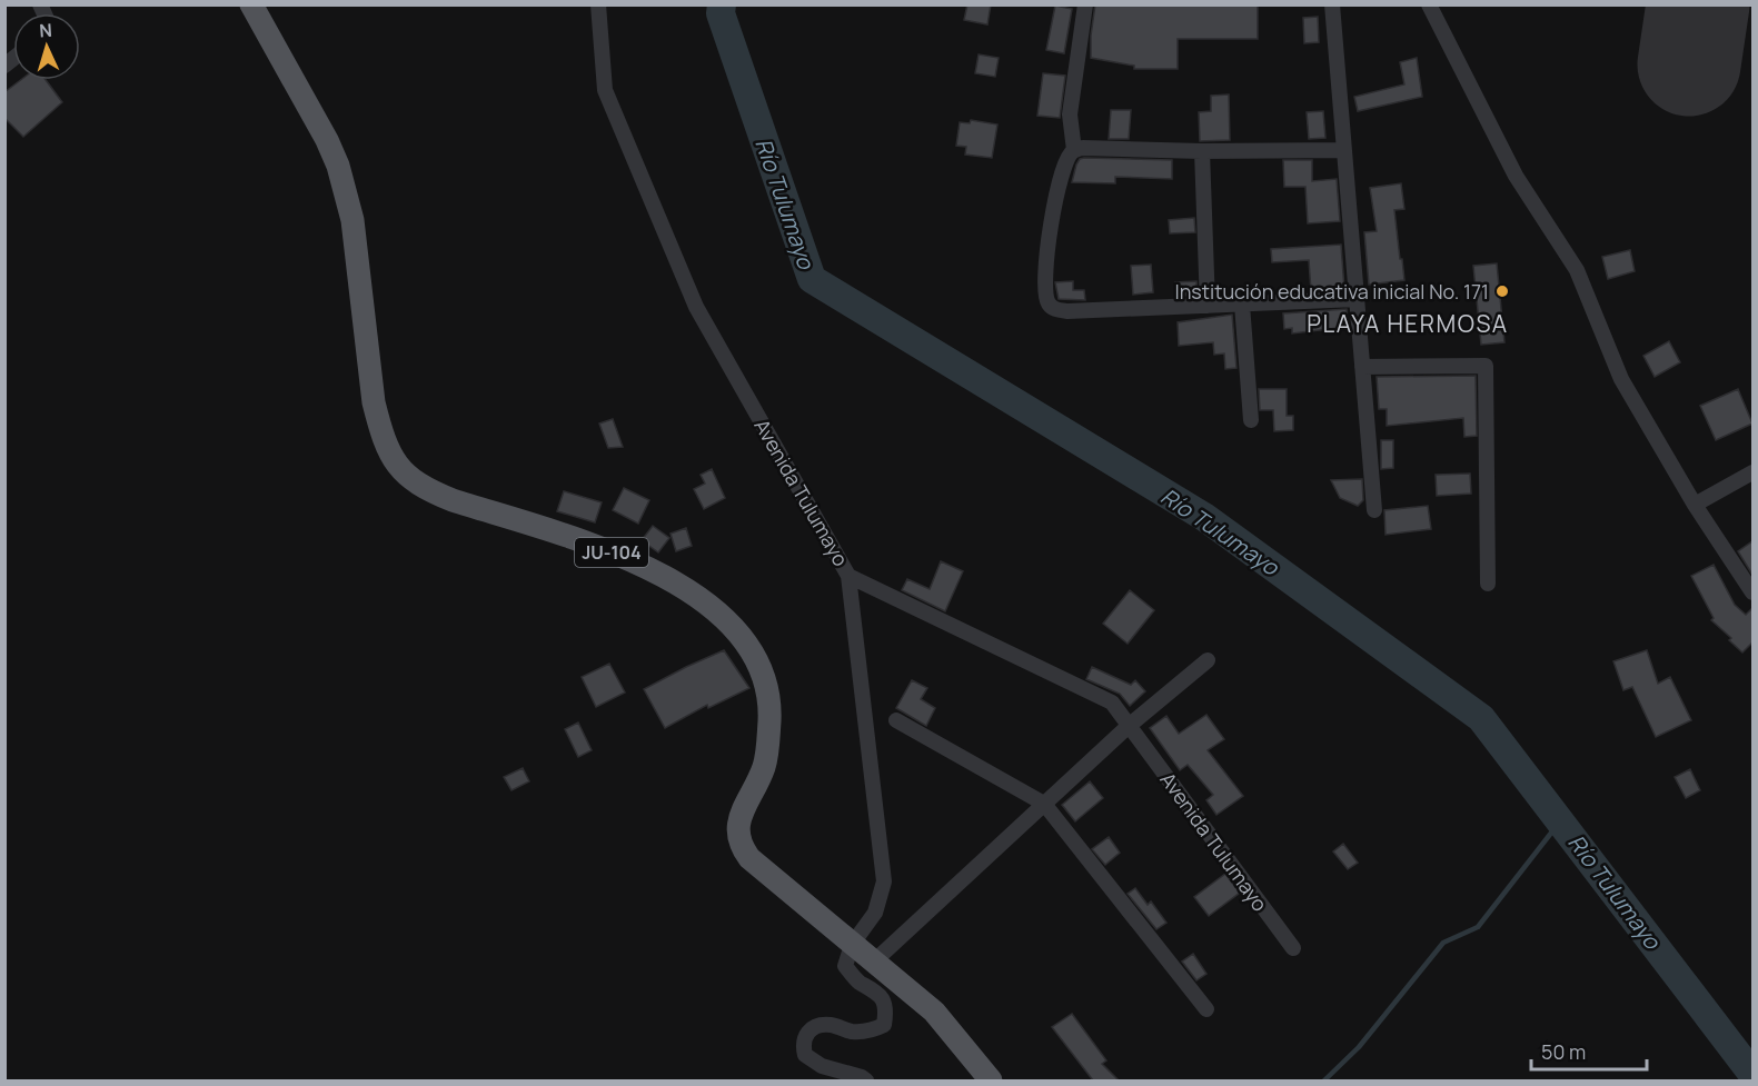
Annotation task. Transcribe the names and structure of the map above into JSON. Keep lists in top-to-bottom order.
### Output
{
  "streets": {
    "main road": ["JU-104"],
    "street": ["Avenida Tulumayo"]
  },
  "districts": ["PLAYA HERMOSA"],
  "water": ["Río Tulumayo"],
  "places": ["Institución educativa inicial No. 171"],
  "scale_bar": "50 m",
  "north": "top"
}
